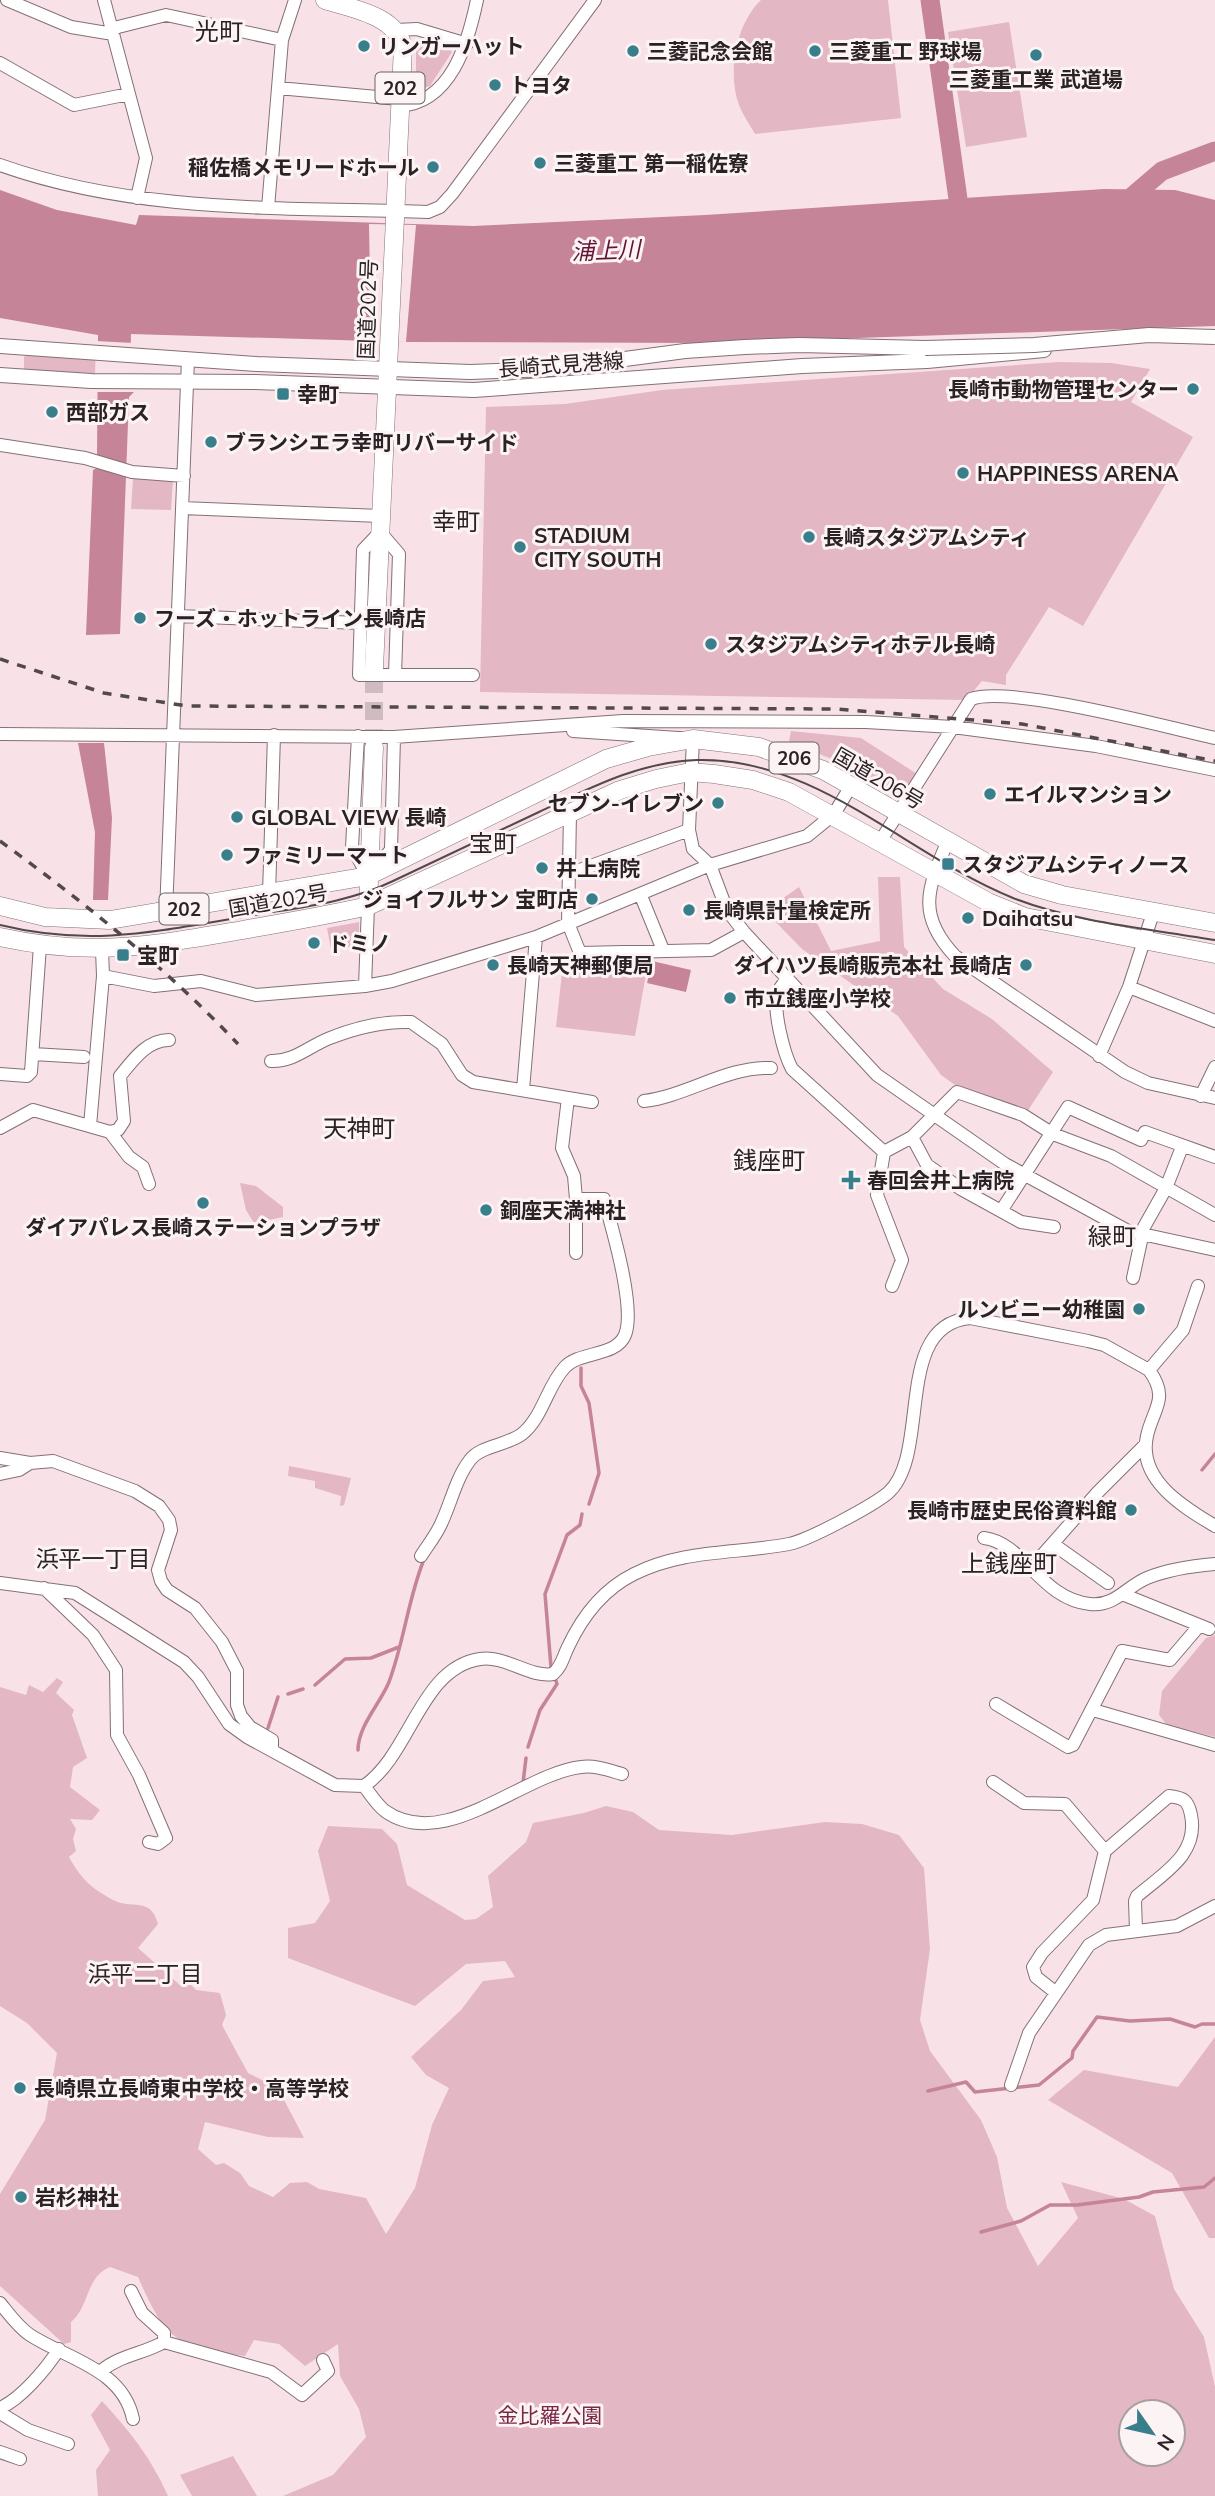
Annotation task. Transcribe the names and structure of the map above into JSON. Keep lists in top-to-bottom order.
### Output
{
  "streets": {
    "highway": [
      "202",
      "国道202号",
      "206",
      "国道206号"
    ],
    "main road": ["長崎式見港線"]
  },
  "crossings": [
    ["国道202号", "長崎式見港線"],
    ["国道202号", "206"],
    ["国道202号", "国道206号"]
  ],
  "districts": [
    "光町",
    "幸町",
    "宝町",
    "天神町",
    "銭座町",
    "緑町",
    "浜平一丁目",
    "上銭座町",
    "浜平二丁目"
  ],
  "water": ["浦上川"],
  "parks": ["金比羅公園"],
  "places": {
    "other": [
      "リンガーハット",
      "三菱記念会館",
      "三菱重工 野球場",
      "三菱重工業 武道場",
      "トヨタ",
      "三菱重工 第一稲佐寮",
      "稲佐橋メモリードホール",
      "長崎市動物管理センター",
      "西部ガス",
      "ブランシエラ幸町リバーサイド",
      "HAPPINESS ARENA",
      "長崎スタジアムシティ",
      "STADIUM CITY SOUTH",
      "フーズ・ホットライン長崎店",
      "スタジアムシティホテル長崎",
      "エイルマンション",
      "セブン-イレブン",
      "GLOBAL VIEW 長崎",
      "ファミリーマート",
      "井上病院",
      "ジョイフルサン 宝町店",
      "長崎県計量検定所",
      "Daihatsu",
      "ドミノ",
      "長崎天神郵便局",
      "ダイハツ長崎販売本社 長崎店",
      "市立銭座小学校",
      "ダイアパレス長崎ステーションプラザ",
      "銅座天満神社",
      "ルンビニー幼稚園",
      "長崎市歴史民俗資料館",
      "長崎県立長崎東中学校・高等学校",
      "岩杉神社"
    ],
    "transit": ["幸町", "スタジアムシティノース", "宝町"],
    "health": ["春回会井上病院"]
  },
  "north": "bottom right"
}
